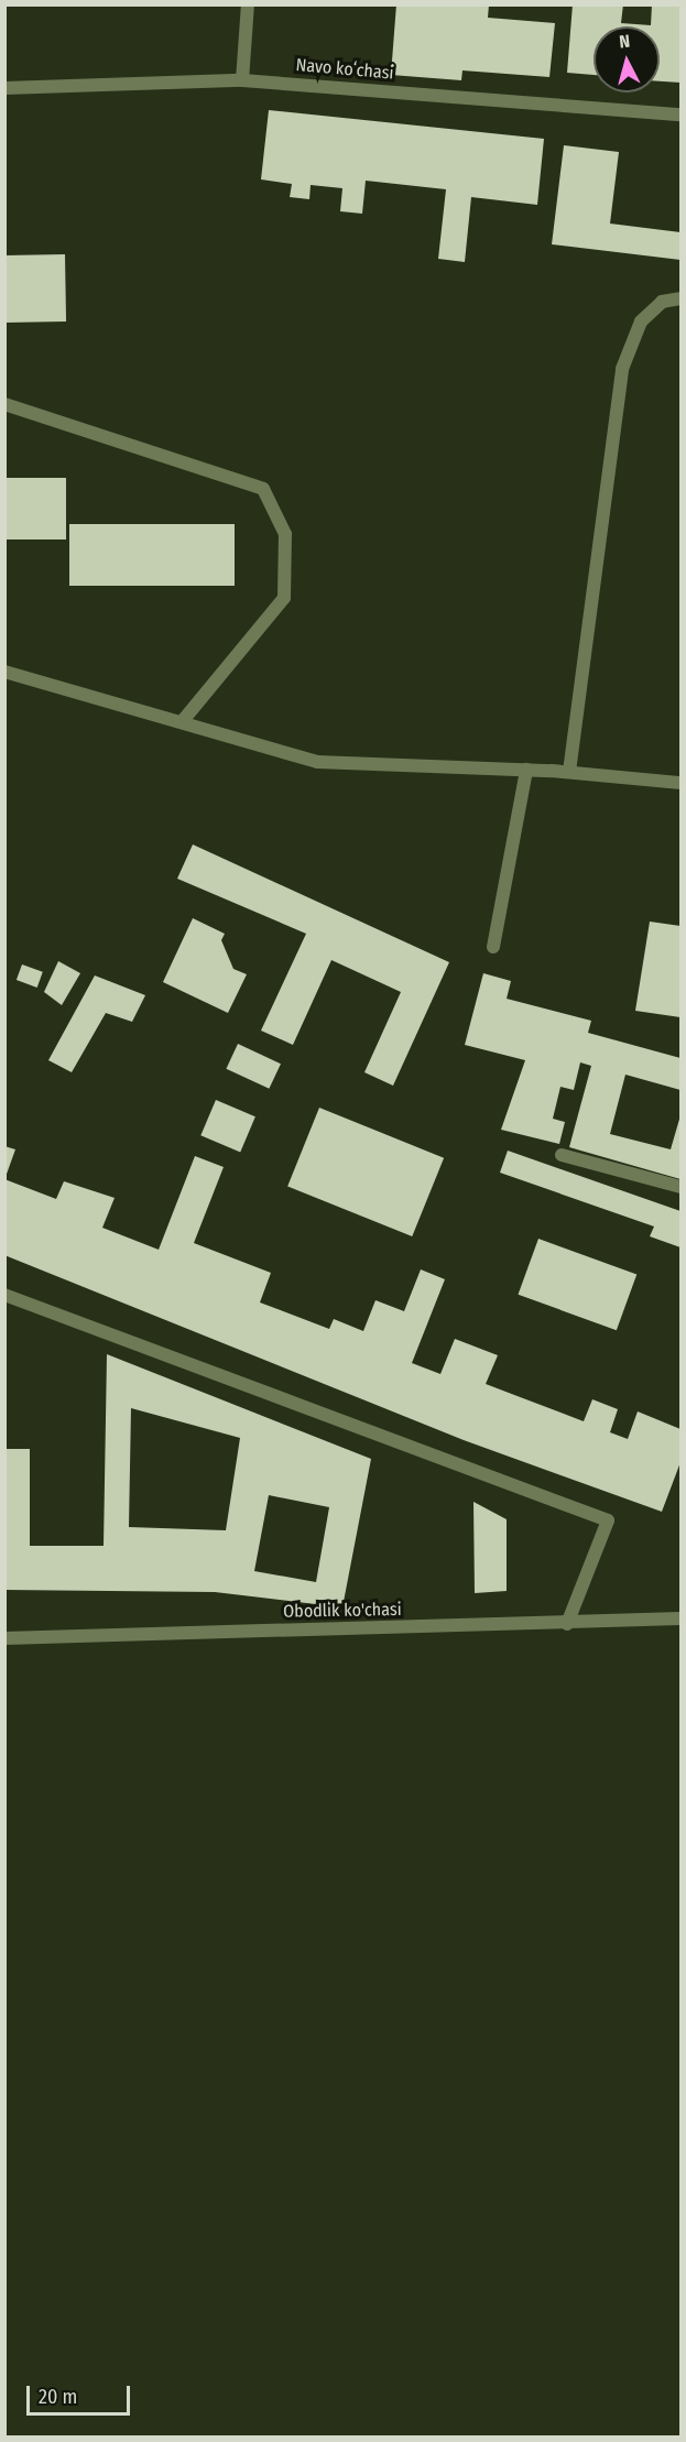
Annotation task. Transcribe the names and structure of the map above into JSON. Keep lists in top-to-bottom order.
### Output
{
  "streets": {
    "street": ["Navo koʻchasi", "Obodlik ko'chasi"]
  },
  "scale_bar": "20 m",
  "north": "top"
}
